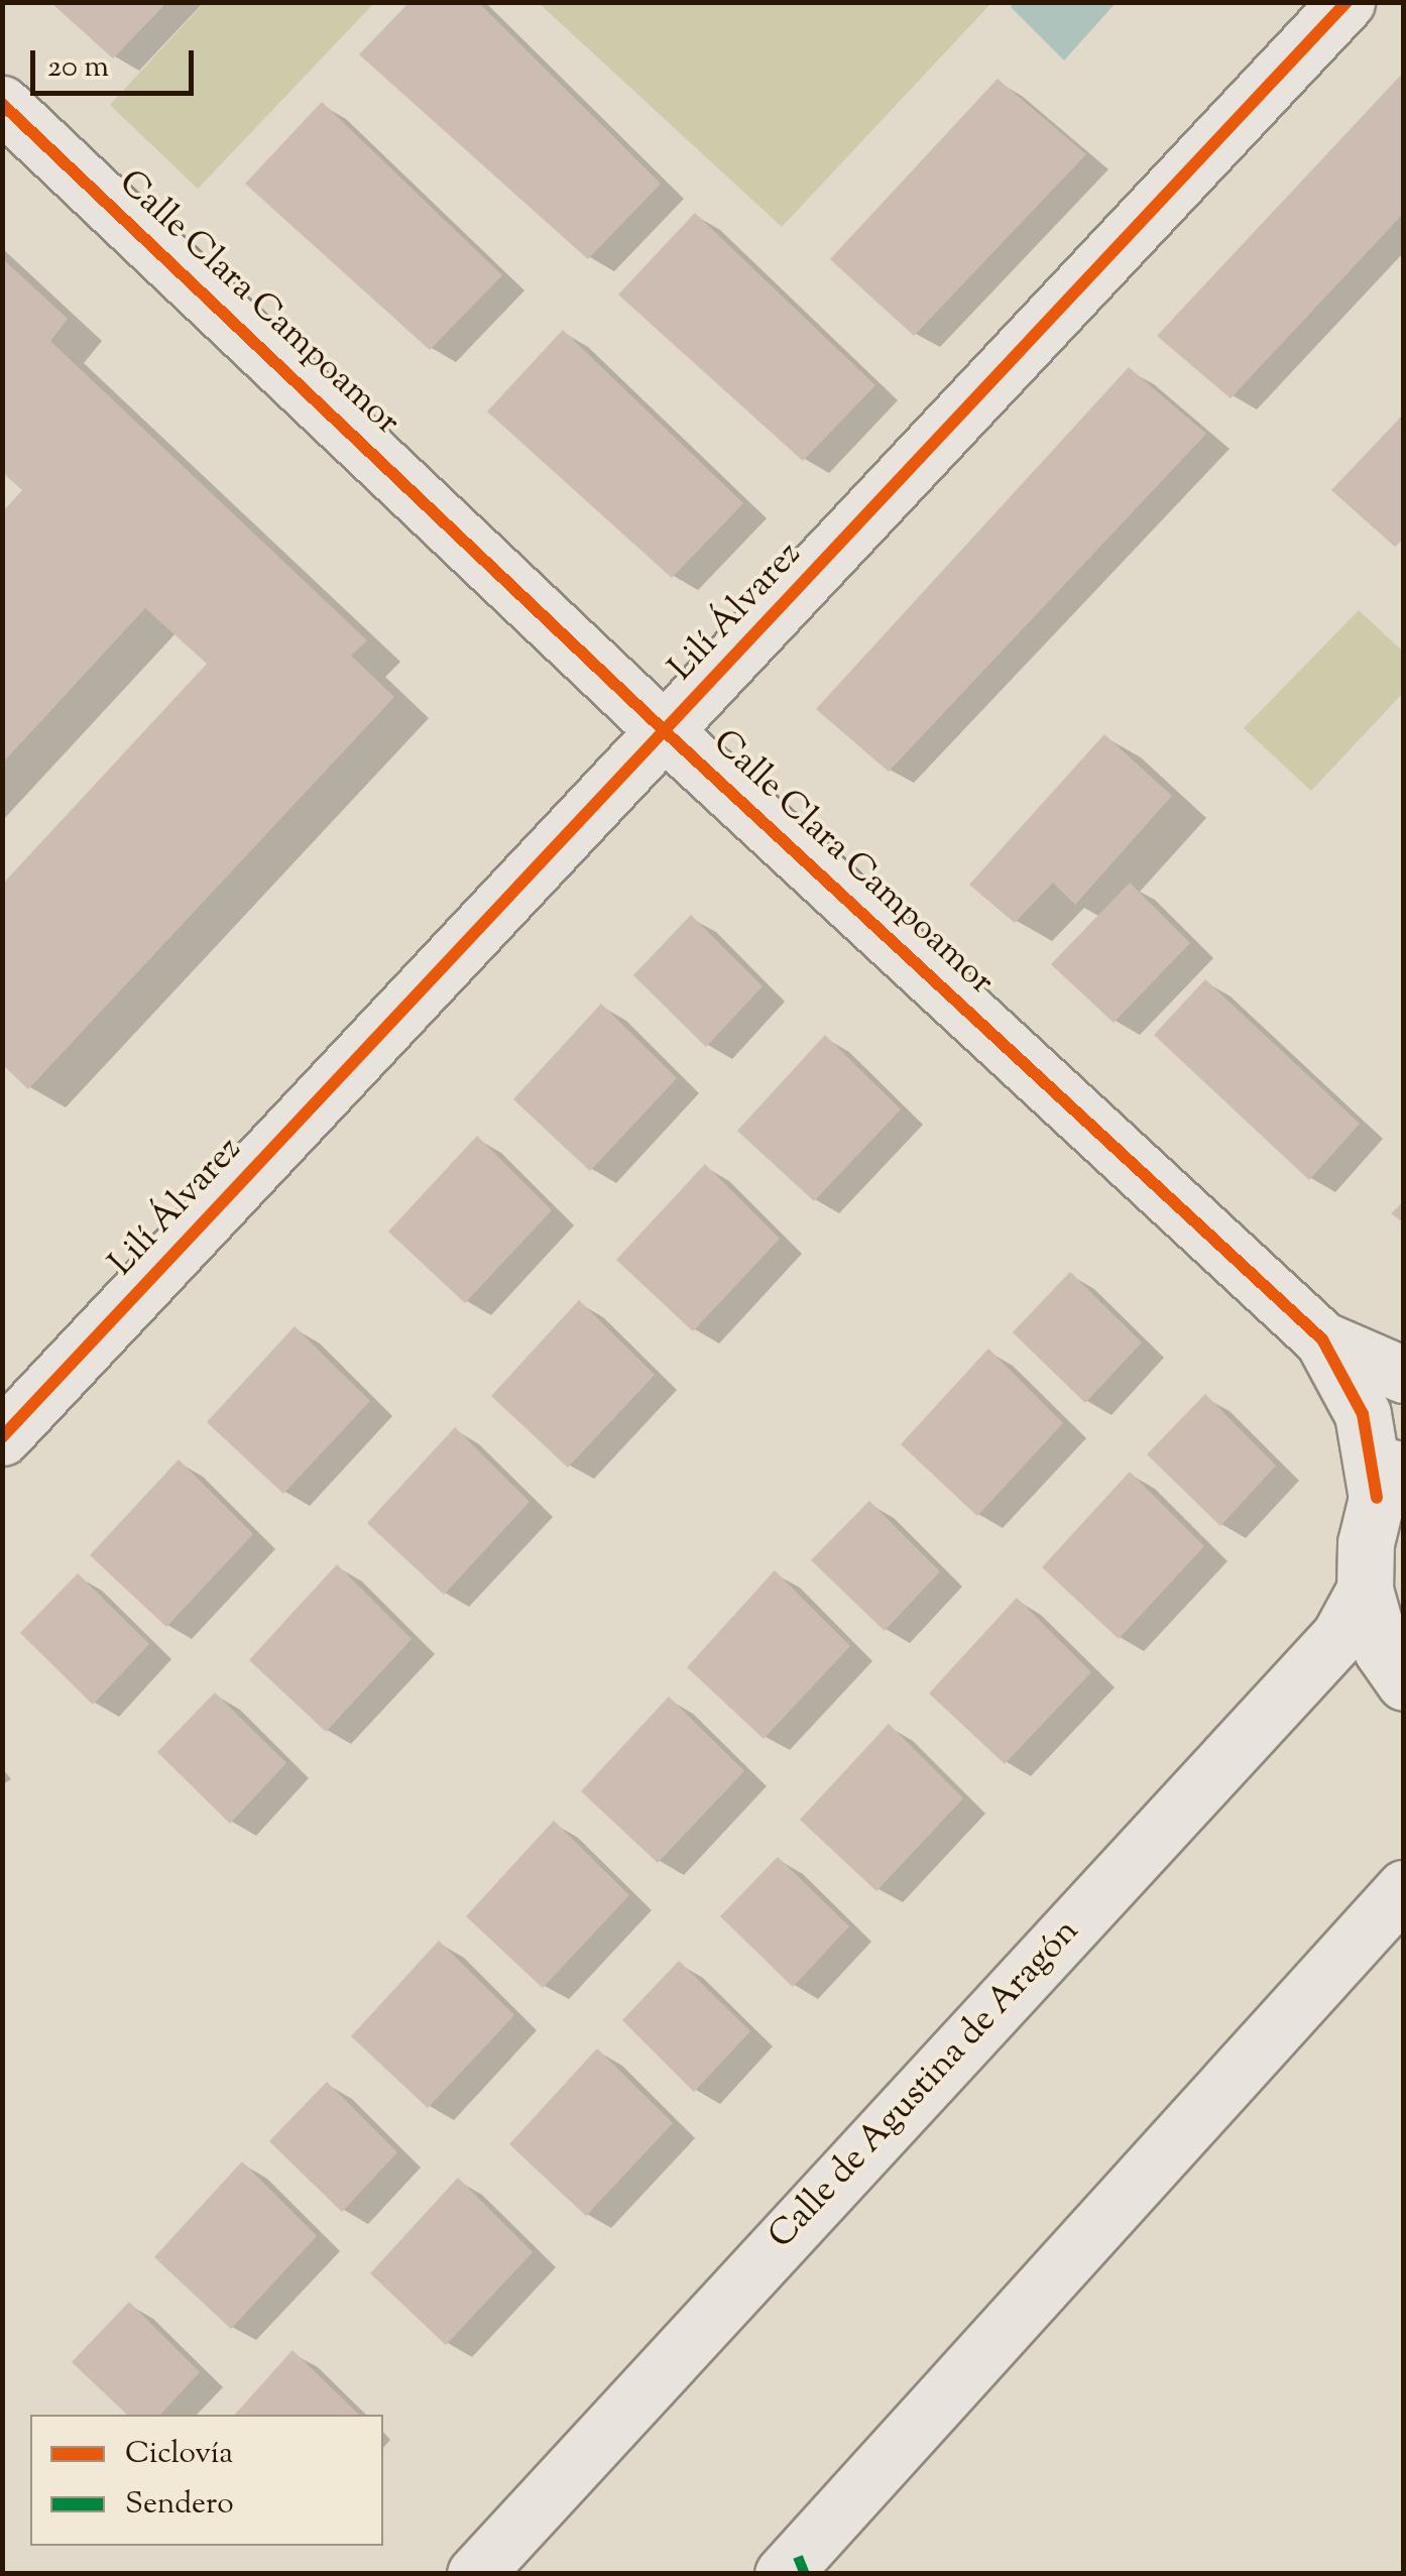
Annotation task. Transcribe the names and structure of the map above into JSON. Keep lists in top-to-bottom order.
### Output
{
  "streets": {
    "street": ["Calle Clara Campoamor", "Lilí Álvarez", "Calle de Agustina de Aragón"]
  },
  "crossings": [
    ["Calle Clara Campoamor", "Lilí Álvarez"]
  ],
  "legend": ["Ciclovía", "Sendero"],
  "scale_bar": "20 m"
}
